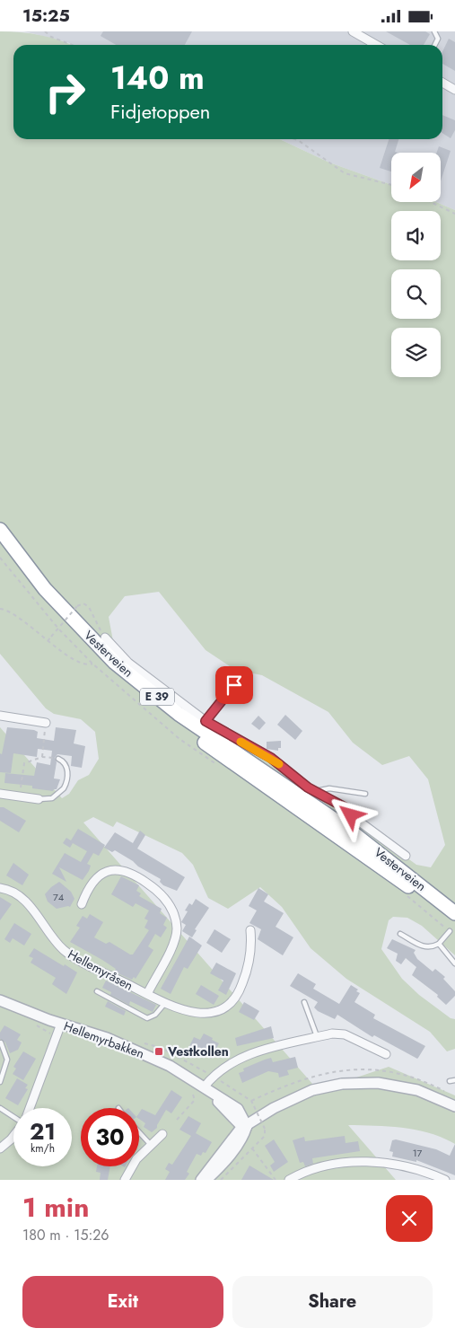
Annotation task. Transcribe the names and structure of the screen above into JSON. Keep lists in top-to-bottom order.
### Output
{
  "streets": {
    "highway": ["Vesterveien", "E 39"],
    "street": ["Hellemyråsen", "Hellemyrbakken"]
  },
  "places": {
    "transit": ["Vestkollen"]
  },
  "house_numbers": ["74", "17"],
  "north": "bottom left",
  "page": {
    "status": "15:25",
    "turn": ["140 m", "Fidjetoppen"],
    "speed": "21 km/h",
    "limit": "30",
    "heading": ["1 min", "180 m · 15:26"],
    "buttons": ["Exit", "Share"]
  }
}
